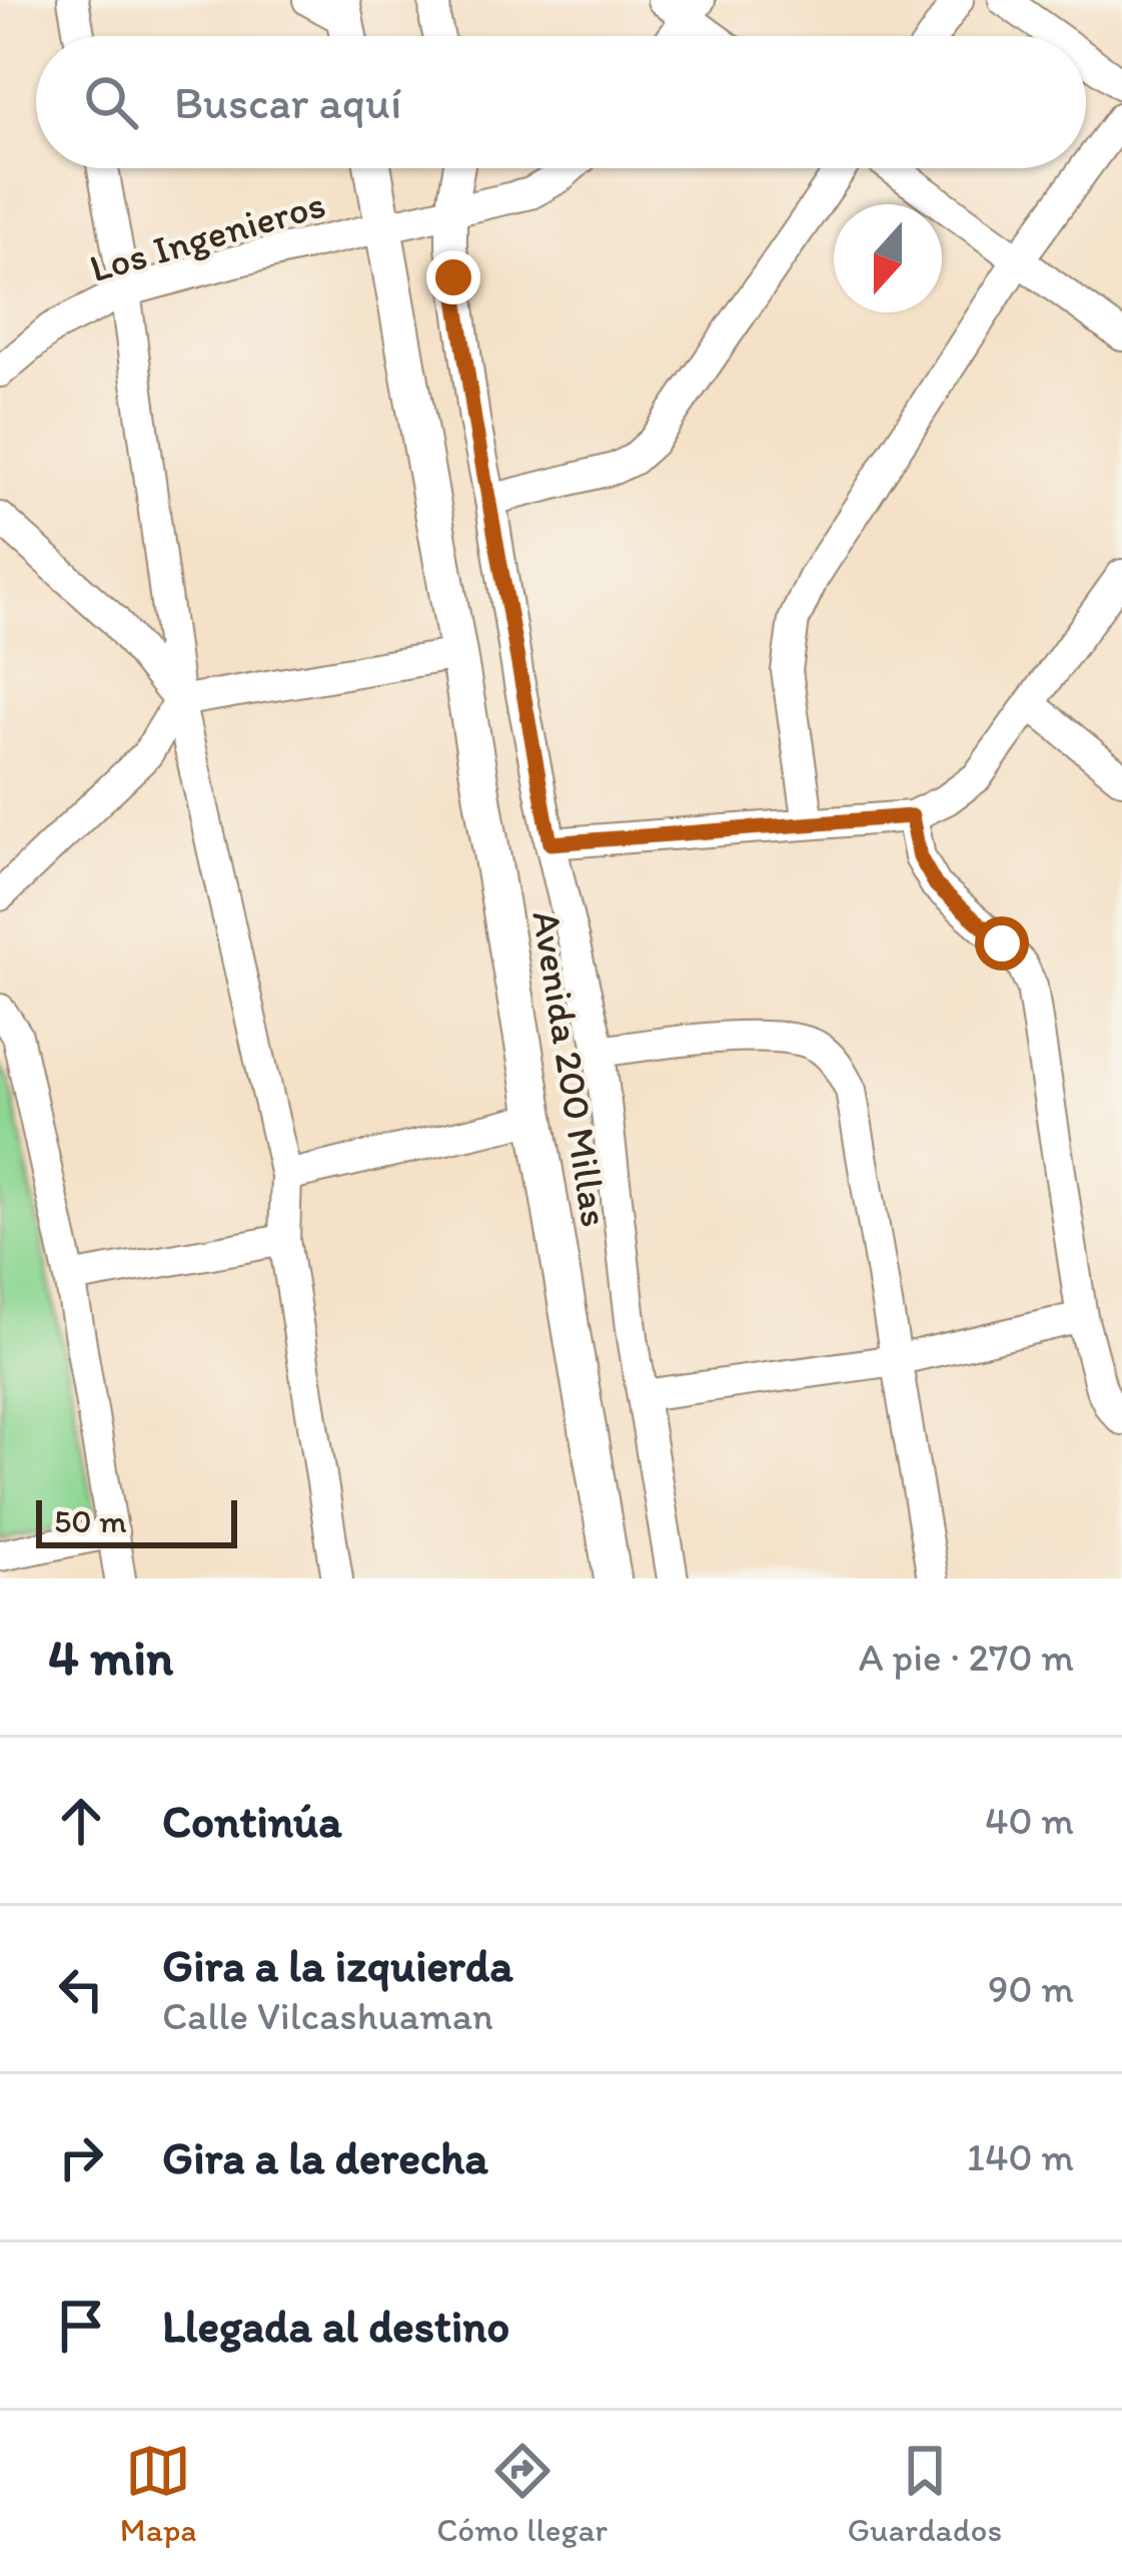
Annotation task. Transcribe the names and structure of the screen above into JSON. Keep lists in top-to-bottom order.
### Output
{
  "streets": {
    "main road": ["Avenida 200 Millas"],
    "street": ["Los Ingenieros"]
  },
  "crossings": [
    ["Los Ingenieros", "Avenida 200 Millas"]
  ],
  "scale_bar": "50 m",
  "north": "bottom",
  "page": {
    "search": "Buscar aquí",
    "scale": "50 m",
    "heading": ["4 min", "A pie · 270 m"],
    "list": [
      ["Continúa", "40 m"],
      ["Gira a la izquierda", "Calle Vilcashuaman", "90 m"],
      ["Gira a la derecha", "140 m"],
      "Llegada al destino"
    ],
    "nav": ["Mapa", "Cómo llegar", "Guardados"]
  }
}
